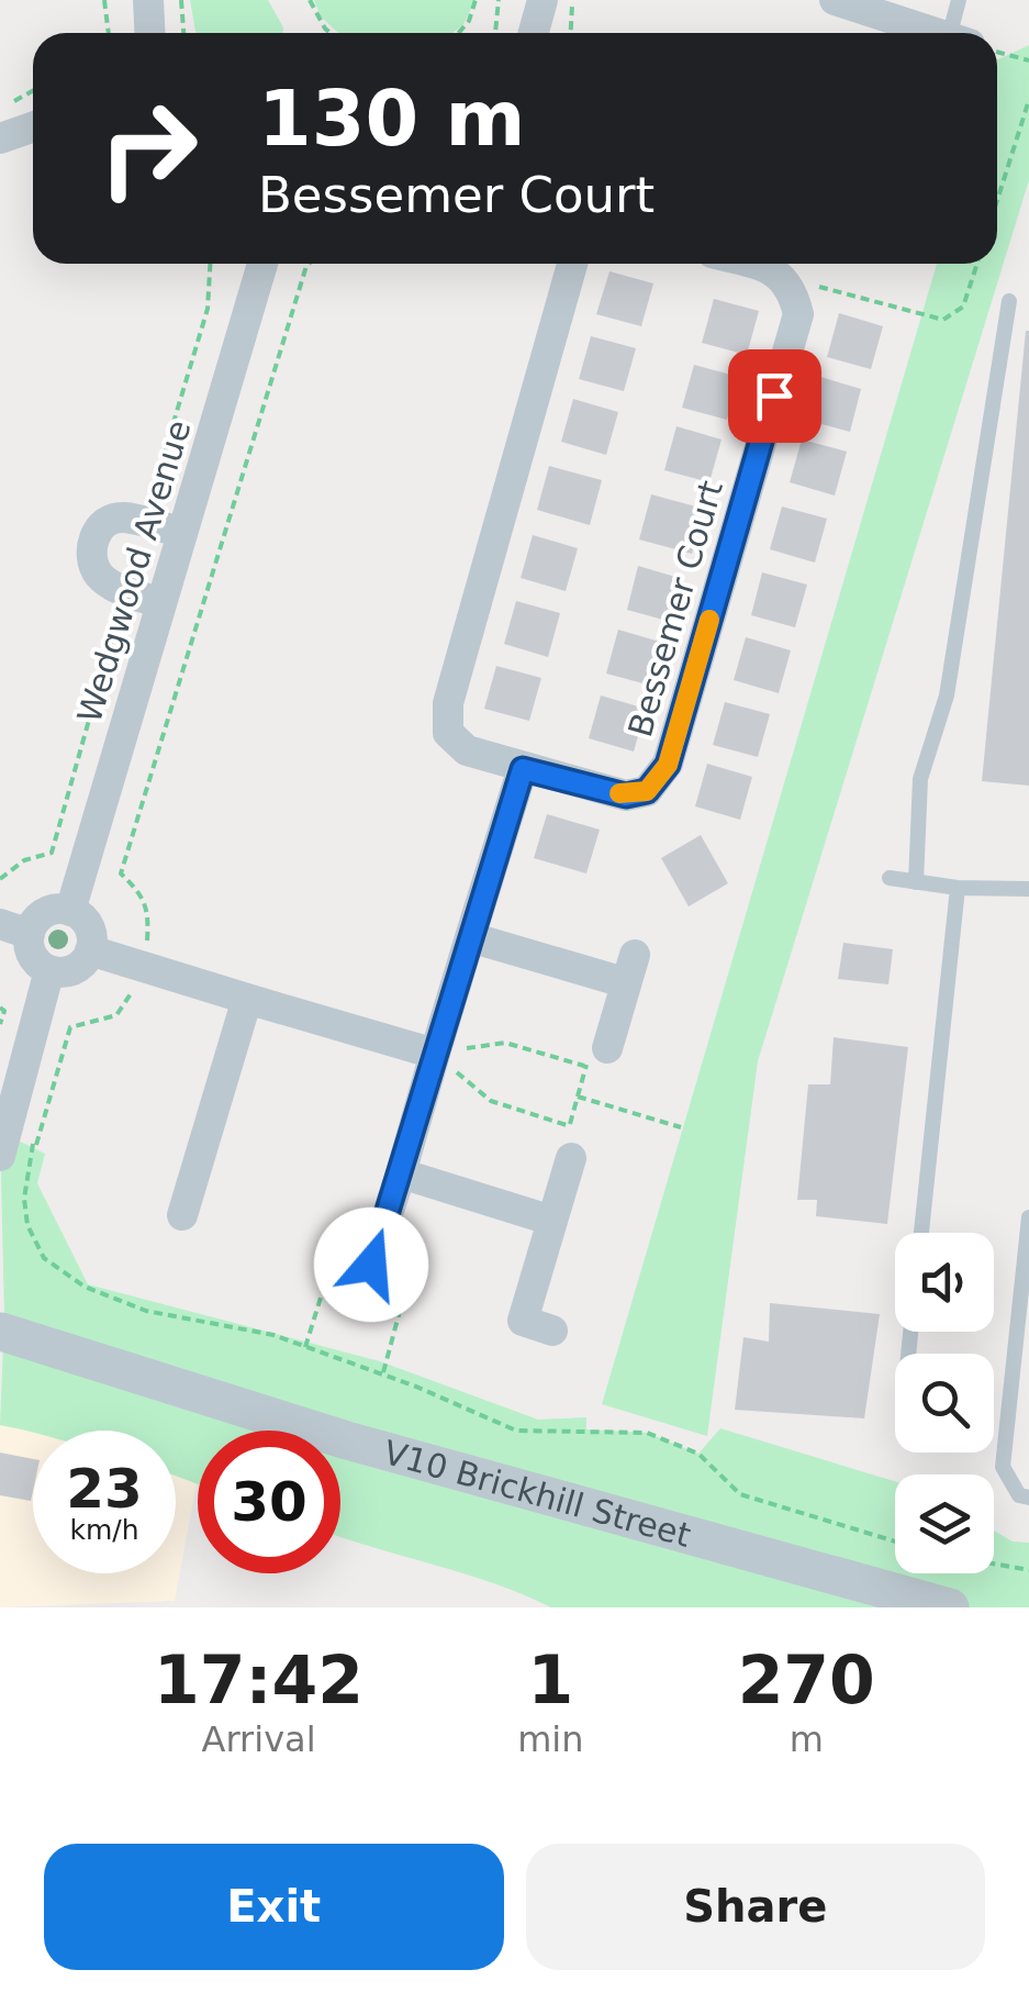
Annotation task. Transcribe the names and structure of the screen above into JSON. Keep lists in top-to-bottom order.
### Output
{
  "streets": {
    "street": ["Wedgwood Avenue", "Bessemer Court", "V10 Brickhill Street"]
  },
  "page": {
    "turn": ["130 m", "Bessemer Court"],
    "speed": "23 km/h",
    "limit": "30",
    "eta": [
      "17:42",
      "Arrival",
      "1",
      "min",
      "270",
      "m"
    ],
    "buttons": ["Exit", "Share"]
  }
}
